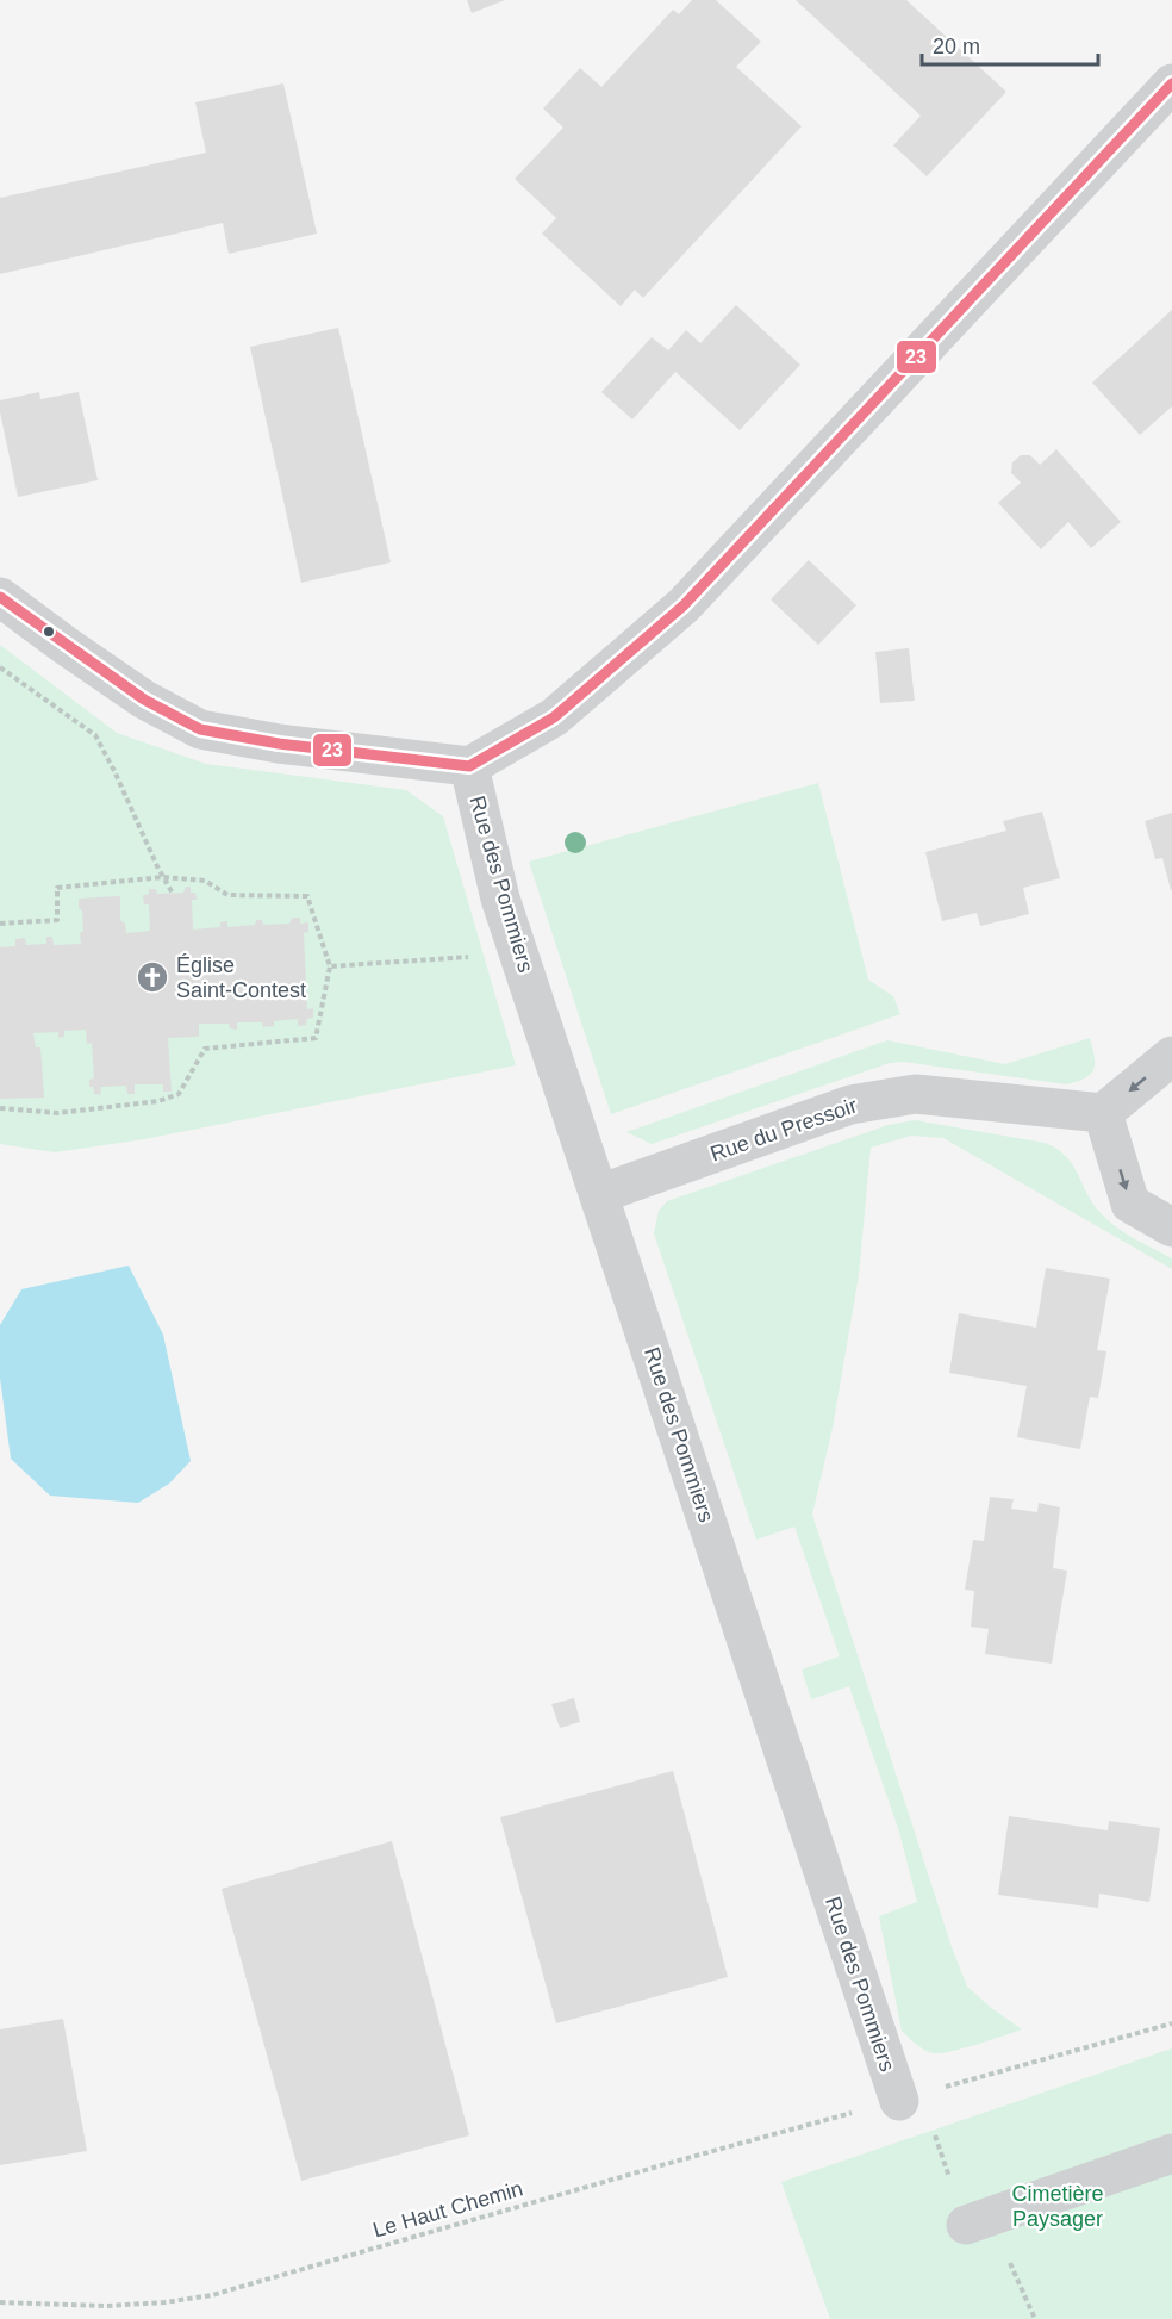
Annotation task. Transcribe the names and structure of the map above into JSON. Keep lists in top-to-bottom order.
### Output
{
  "streets": {
    "street": ["Rue des Pommiers", "Rue du Pressoir"],
    "path": ["Le Haut Chemin"]
  },
  "crossings": [
    ["Rue des Pommiers", "Rue du Pressoir"],
    ["Rue des Pommiers", "Le Haut Chemin"]
  ],
  "parks": ["Cimetière Paysager"],
  "places": {
    "church": ["Église Saint-Contest"]
  },
  "lines": ["transit line 23"],
  "scale_bar": "20 m"
}
